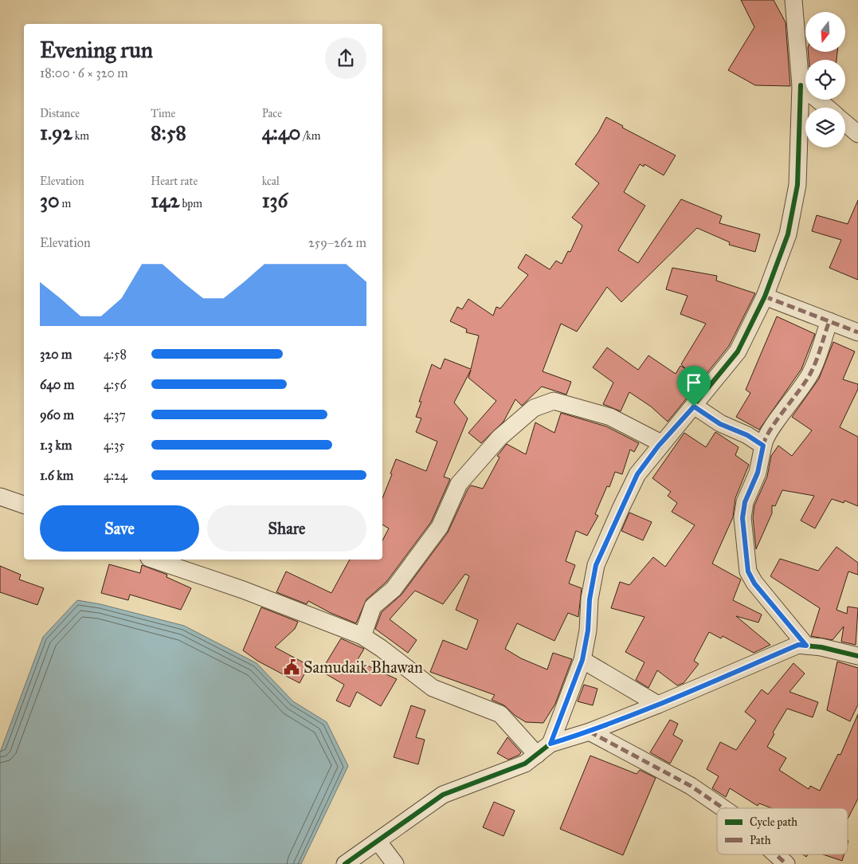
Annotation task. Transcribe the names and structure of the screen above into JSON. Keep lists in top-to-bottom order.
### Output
{
  "places": {
    "public building": ["Samudaik Bhawan"]
  },
  "legend": ["Cycle path", "Path"],
  "north": "bottom",
  "page": {
    "heading": ["Evening run", "18:00 · 6 × 320 m"],
    "stats": [
      ["Distance", "1.92 km"],
      ["Time", "8:58"],
      ["Pace", "4:40 /km"],
      ["Elevation", "30 m"],
      ["Heart rate", "142 bpm"],
      ["kcal", "136"]
    ],
    "chart": ["Elevation", "259–262 m"],
    "list": [
      {
        "name": "320 m",
        "note": "4:58"
      },
      {
        "name": "640 m",
        "note": "4:56"
      },
      {
        "name": "960 m",
        "note": "4:37"
      },
      {
        "name": "1.3 km",
        "note": "4:35"
      },
      {
        "name": "1.6 km",
        "note": "4:24"
      }
    ],
    "buttons": ["Save", "Share"]
  }
}
